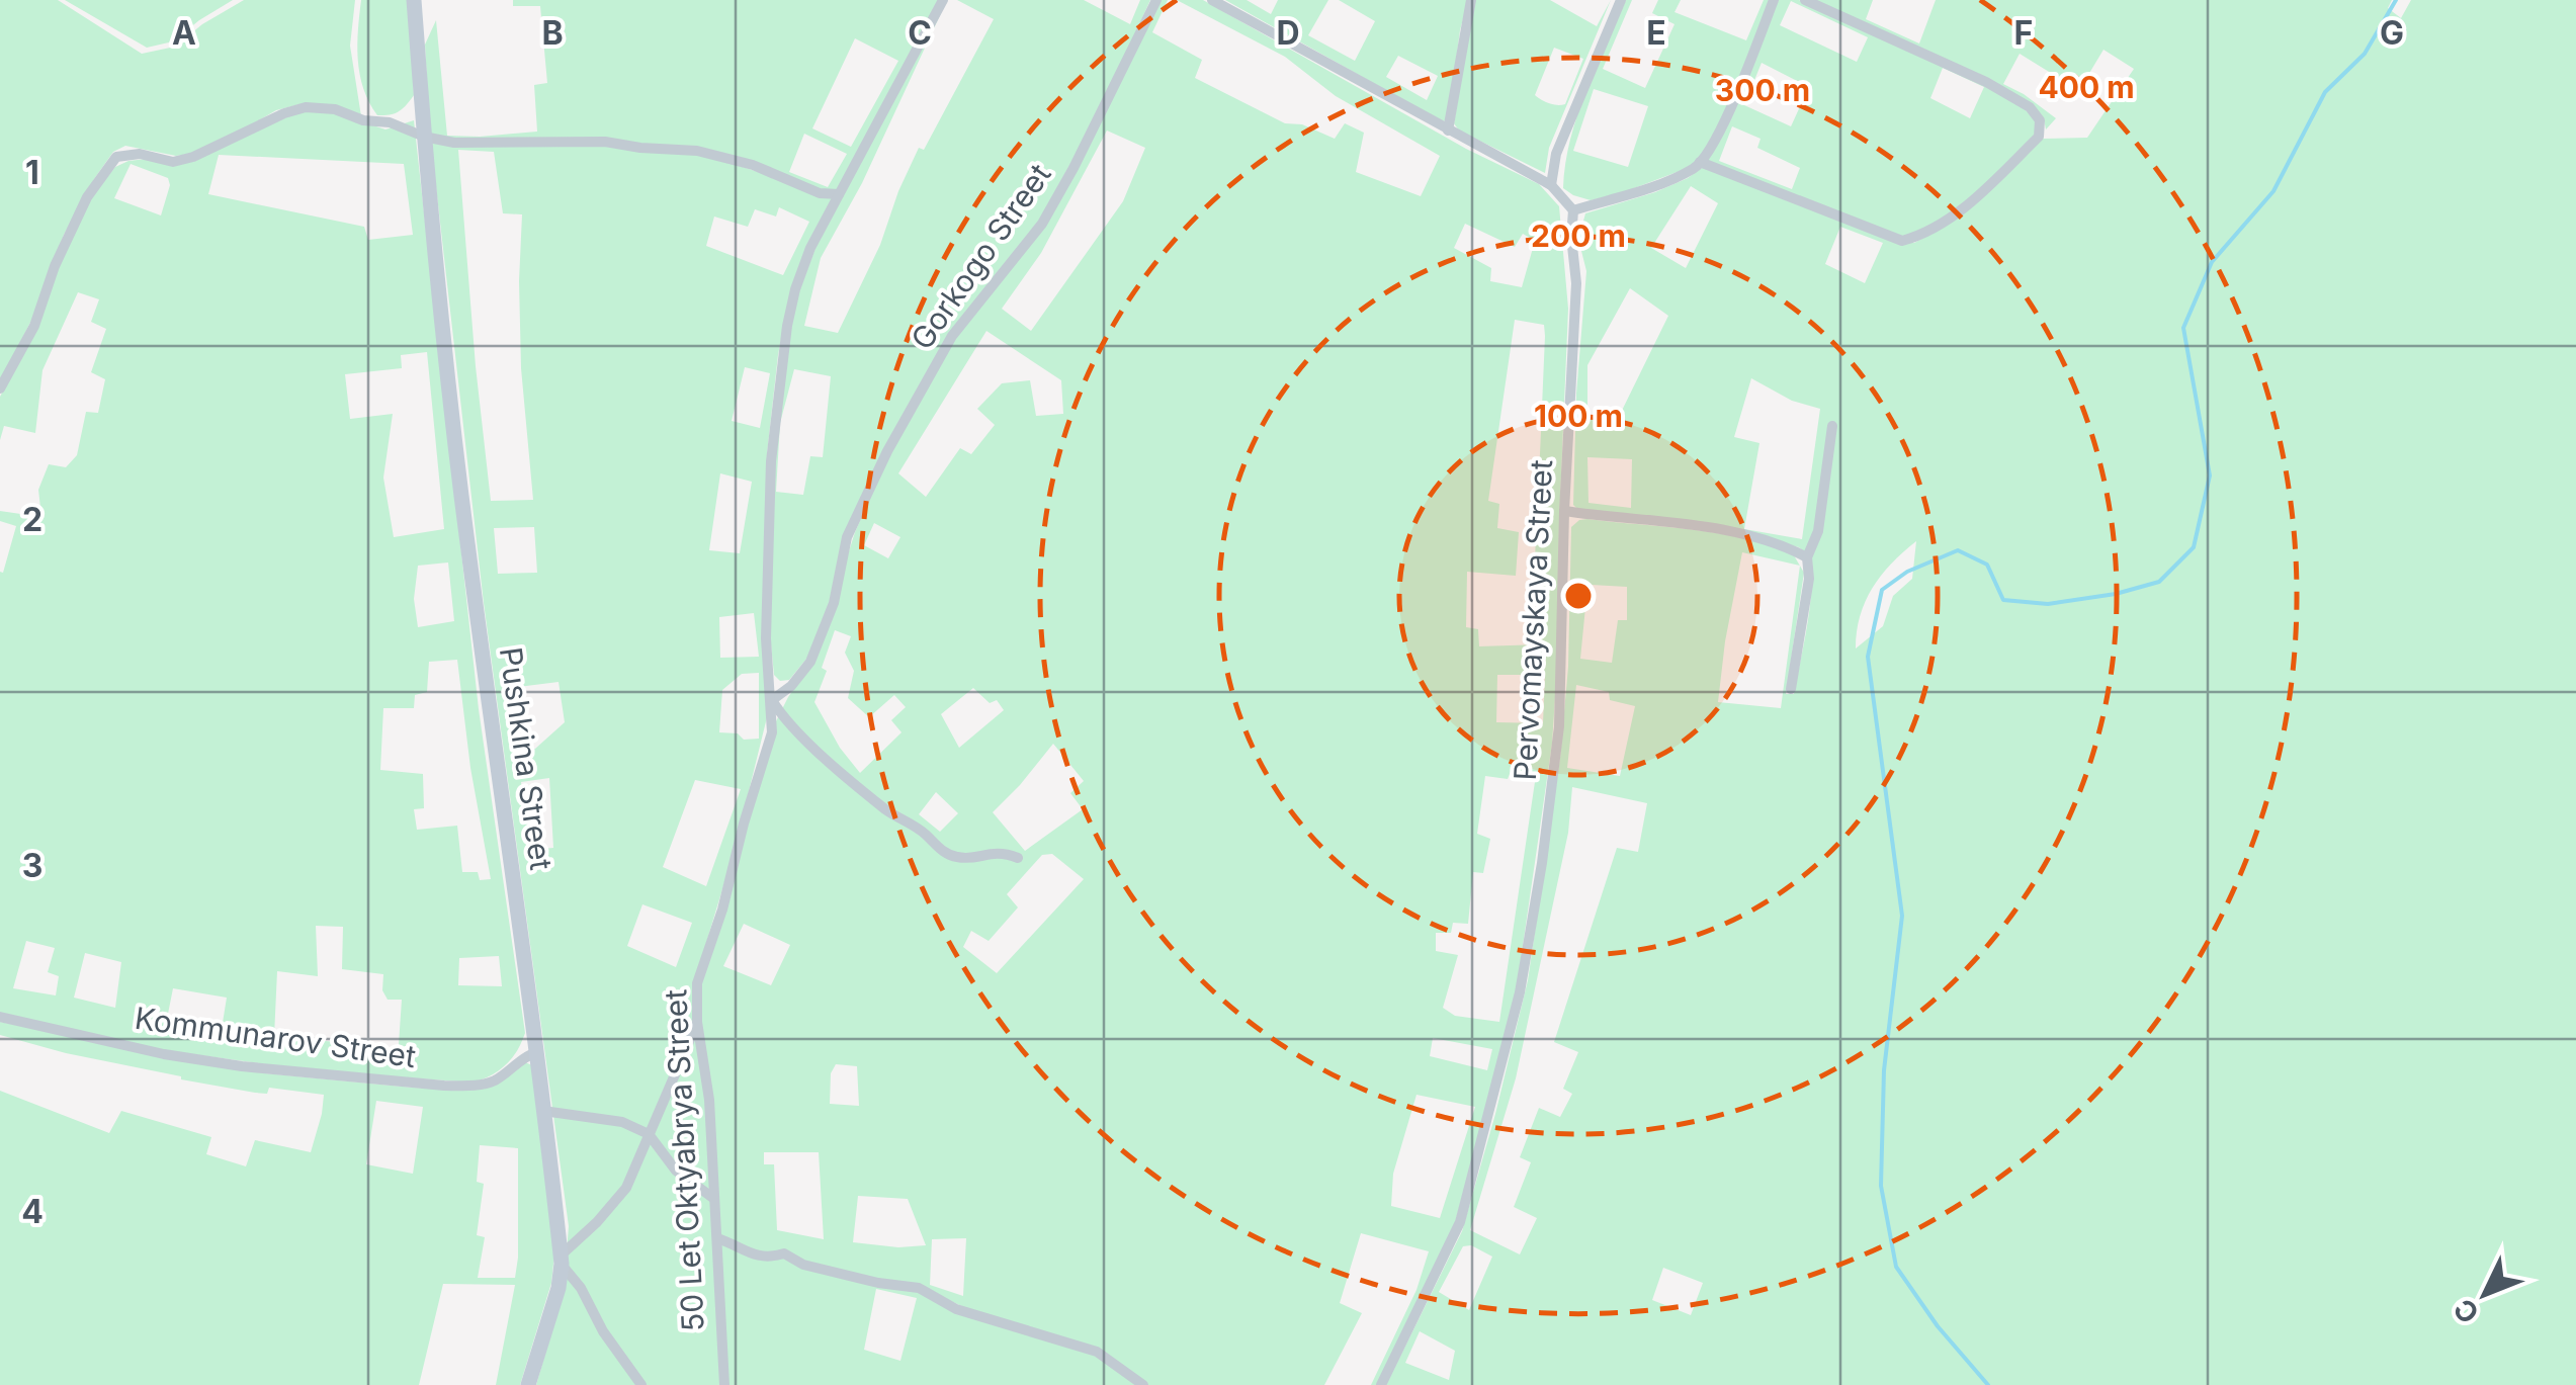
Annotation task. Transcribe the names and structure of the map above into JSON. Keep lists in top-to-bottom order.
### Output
{
  "streets": {
    "street": [
      "Gorkogo Street",
      "Pervomayskaya Street",
      "Pushkina Street",
      "Kommunarov Street",
      "50 Let Oktyabrya Street"
    ]
  },
  "crossings": [
    ["Gorkogo Street", "50 Let Oktyabrya Street"],
    ["Pushkina Street", "Kommunarov Street"]
  ],
  "north": "bottom left",
  "grid": {
    "columns": [
      "A",
      "B",
      "C",
      "D",
      "E",
      "F",
      "G"
    ],
    "rows": [
      "1",
      "2",
      "3",
      "4"
    ]
  },
  "rings": [
    "400 m",
    "300 m",
    "200 m",
    "100 m"
  ]
}
